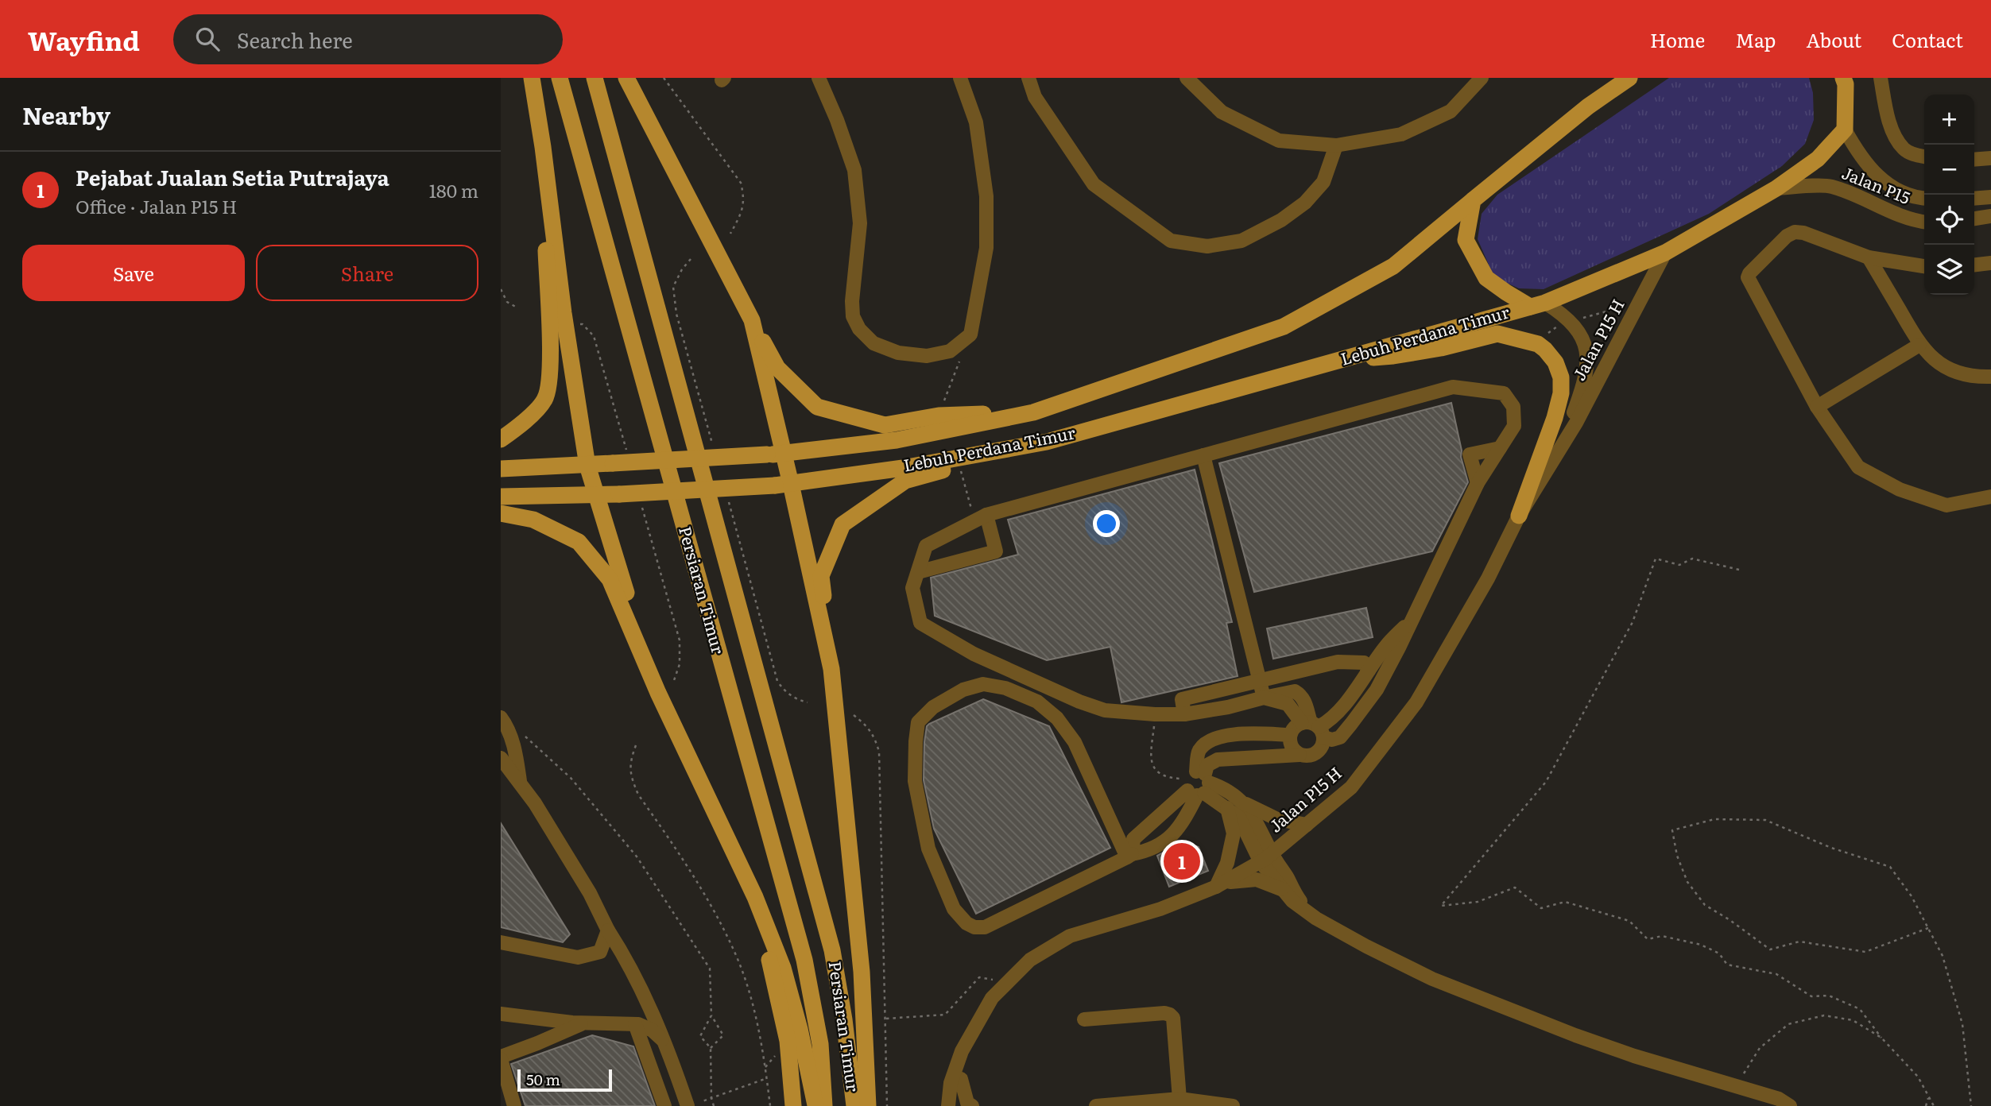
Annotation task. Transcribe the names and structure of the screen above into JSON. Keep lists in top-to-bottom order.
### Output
{
  "streets": {
    "main road": ["Lebuh Perdana Timur", "Persiaran Timur"],
    "street": ["Jalan P15", "Jalan P15 H"]
  },
  "crossings": [
    ["Jalan P15", "Lebuh Perdana Timur"],
    ["Lebuh Perdana Timur", "Jalan P15 H"]
  ],
  "scale_bar": "50 m",
  "page": {
    "header": "Wayfind",
    "search": "Search here",
    "nav": [
      "Home",
      "Map",
      "About",
      "Contact"
    ],
    "heading": "Nearby",
    "map_buttons": ["+", "−"],
    "list": [
      {
        "mark": "1",
        "name": "Pejabat Jualan Setia Putrajaya",
        "note": "Office · Jalan P15 H",
        "value": "180 m"
      }
    ],
    "buttons": ["Save", "Share"],
    "pins": "1",
    "scale": "50 m"
  }
}
